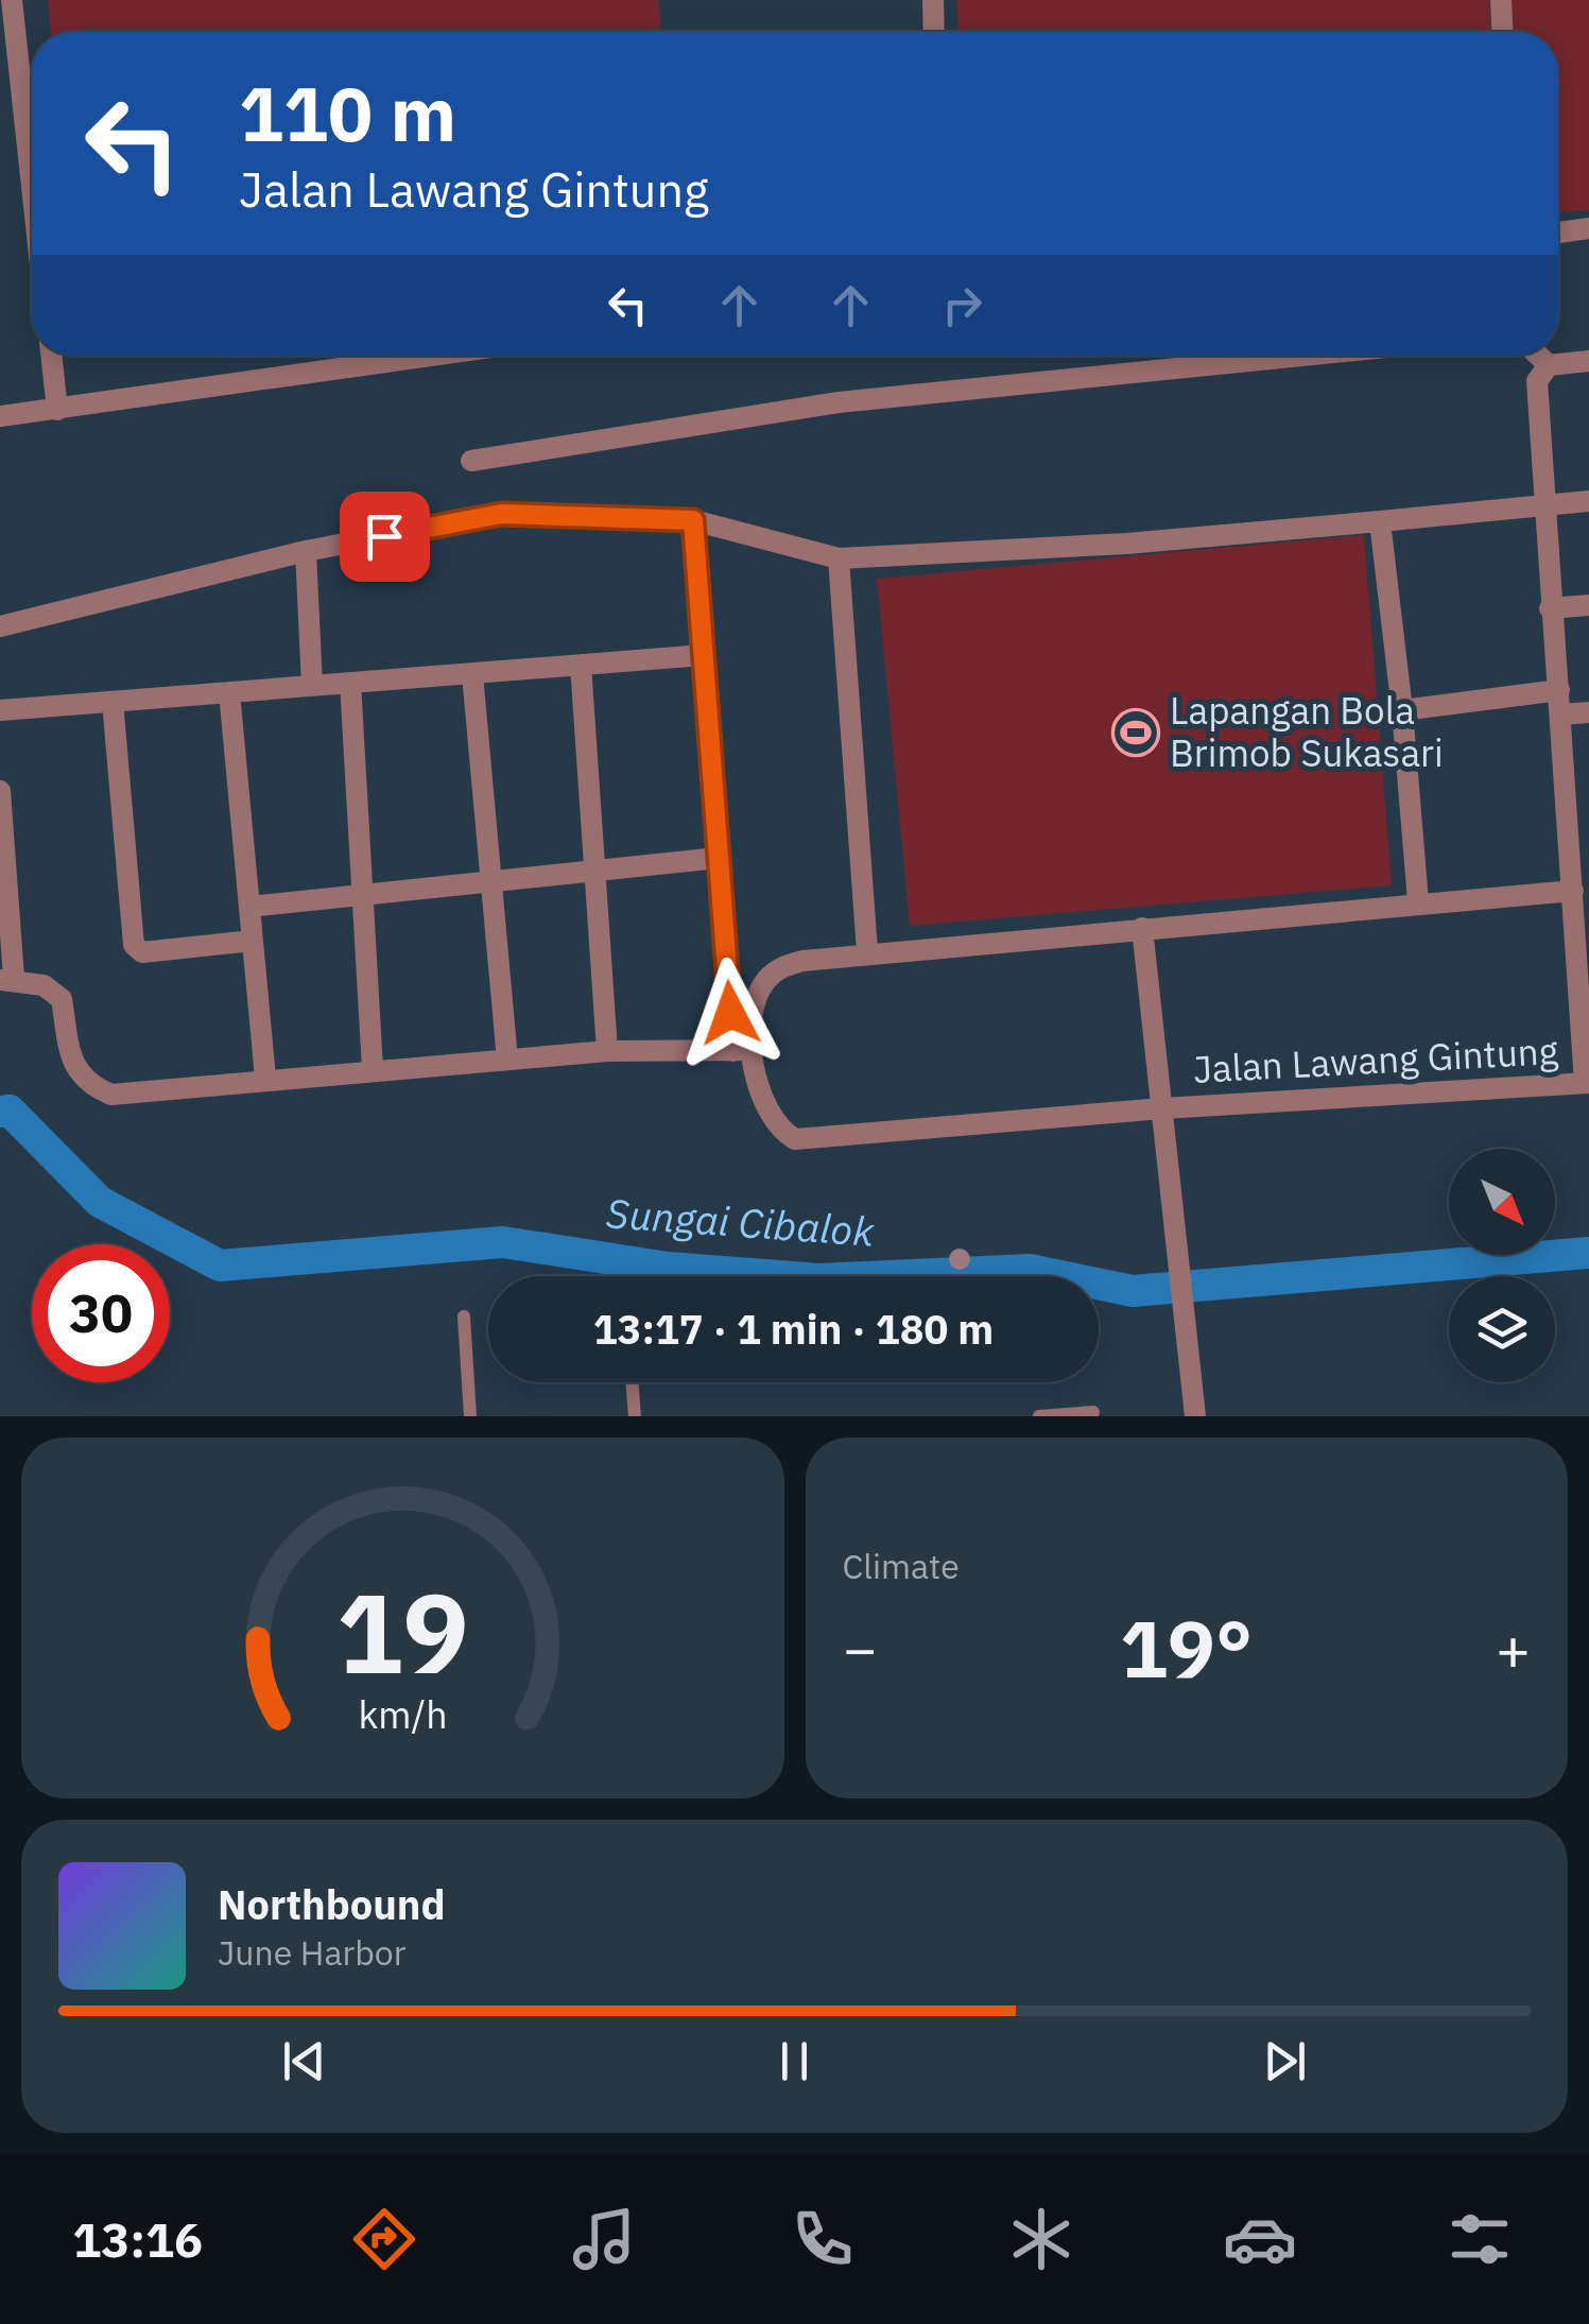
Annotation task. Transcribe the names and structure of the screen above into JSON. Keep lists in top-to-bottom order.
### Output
{
  "streets": {
    "street": ["Jalan Lawang Gintung"]
  },
  "water": ["Sungai Cibalok"],
  "places": {
    "sports": ["Lapangan Bola Brimob Sukasari"]
  },
  "north": "bottom right",
  "page": {
    "turn": ["110 m", "Jalan Lawang Gintung"],
    "limit": "30",
    "trip": "13:17 · 1 min · 180 m",
    "tile": "Climate",
    "heat": ["−", "19°", "+"],
    "song": ["Northbound", "June Harbor"],
    "tabs": "13:16",
    "gauge": ["19", "km/h"]
  }
}
